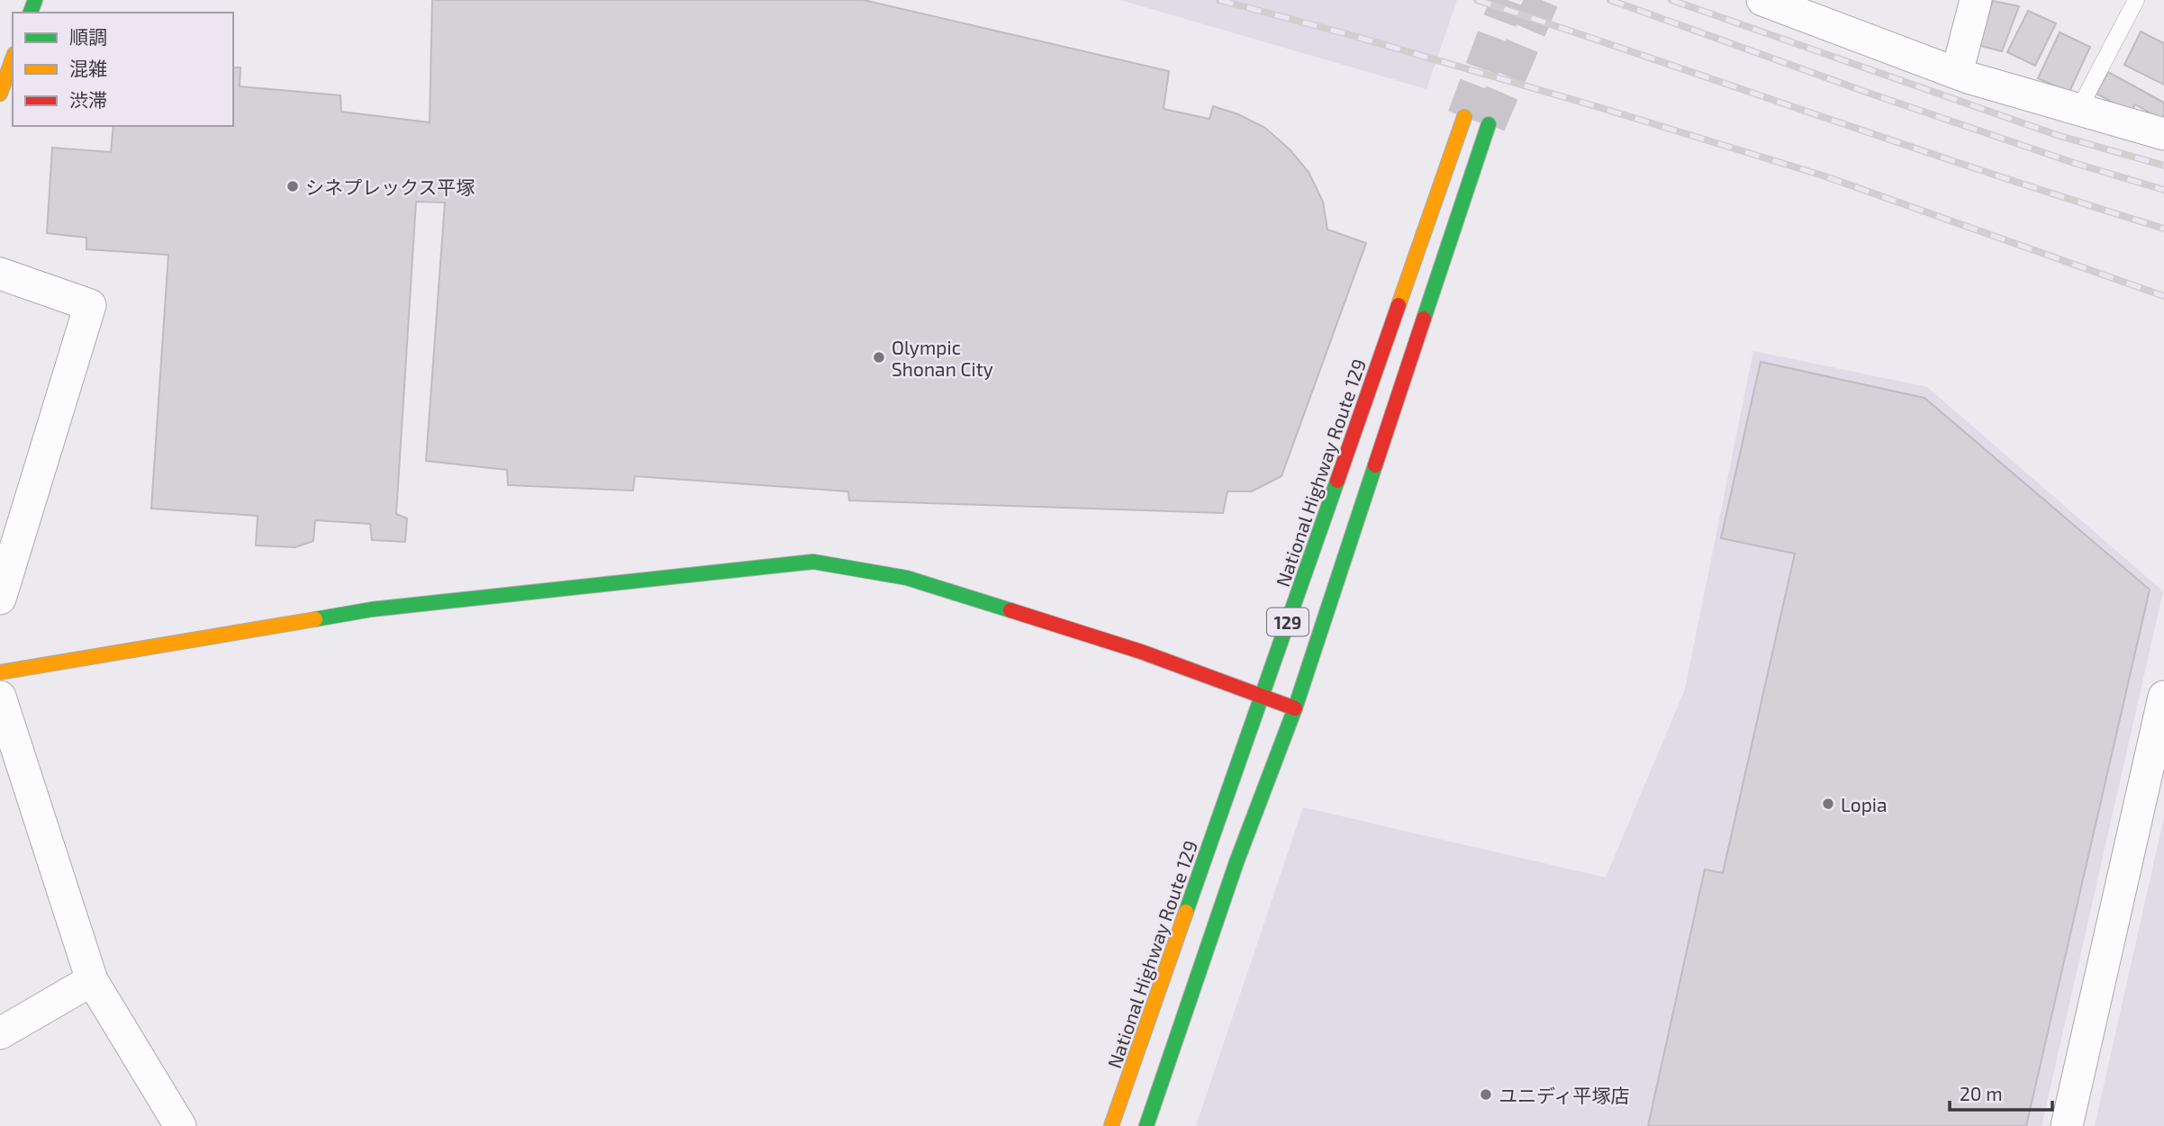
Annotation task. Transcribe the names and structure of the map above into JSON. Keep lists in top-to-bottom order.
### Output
{
  "streets": {
    "main road": ["National Highway Route 129", "129"]
  },
  "places": [
    "シネプレックス平塚",
    "Olympic Shonan City",
    "Lopia",
    "ユニディ平塚店"
  ],
  "legend": ["順調", "混雑", "渋滞"],
  "scale_bar": "20 m"
}
